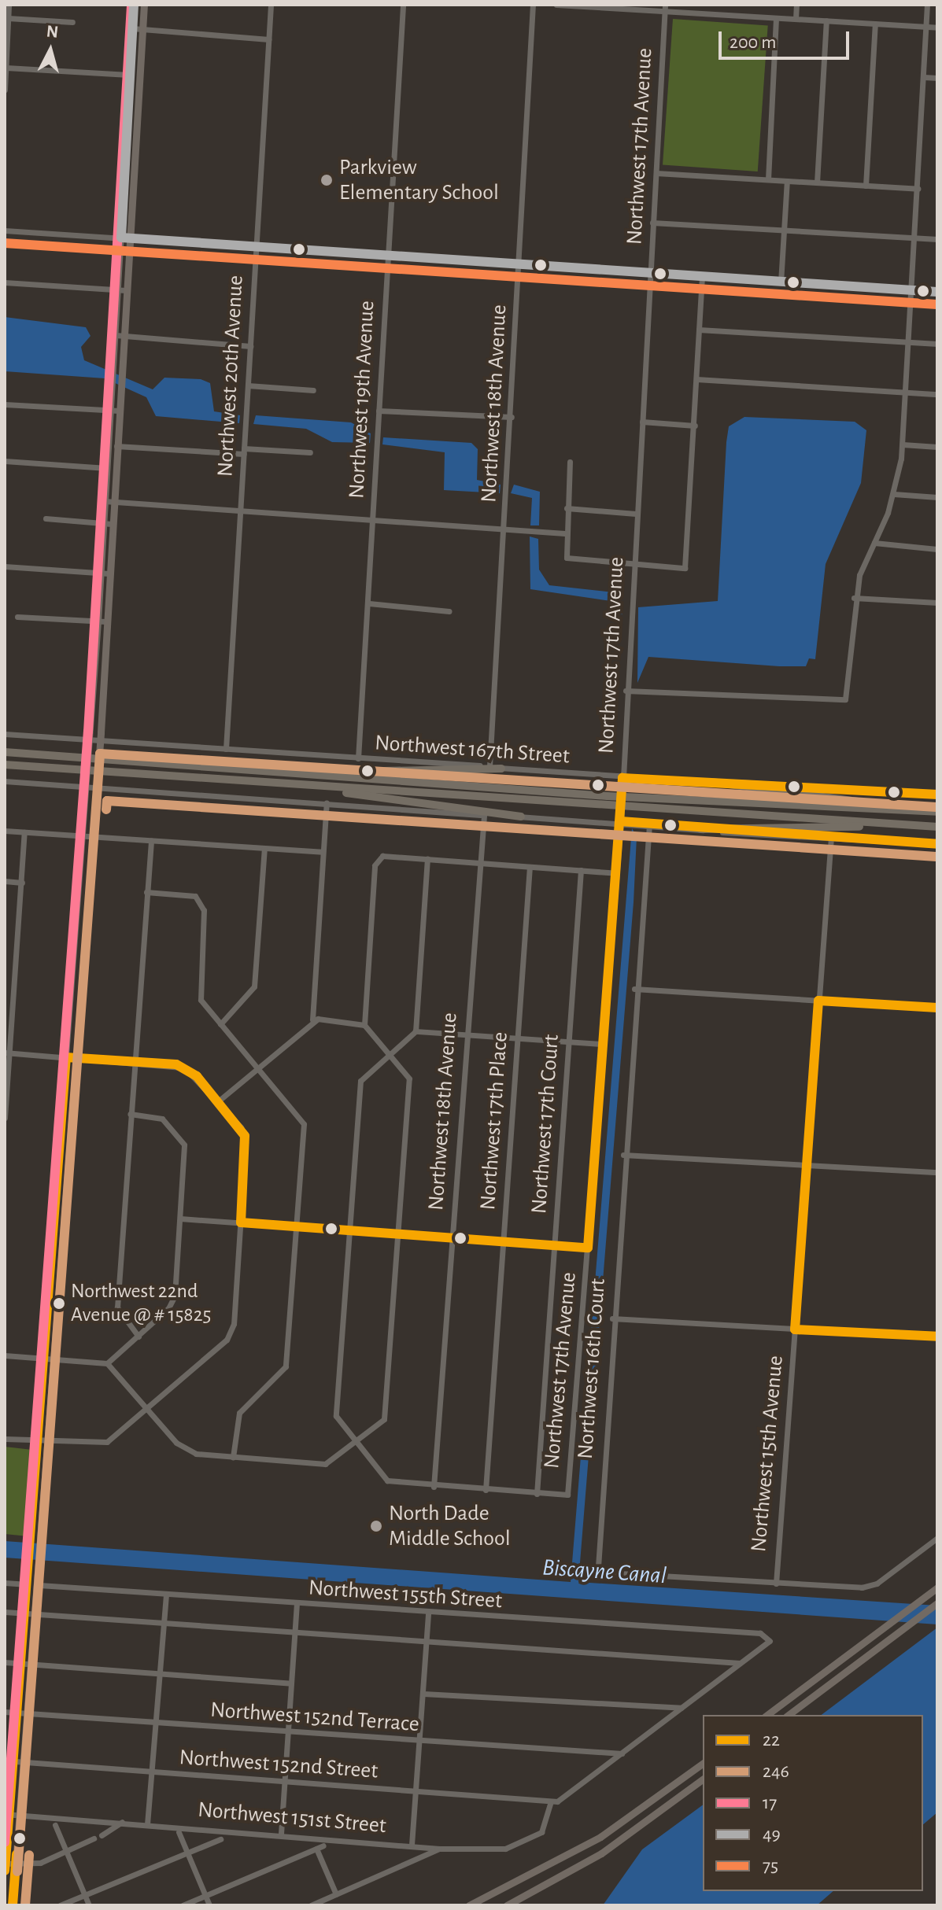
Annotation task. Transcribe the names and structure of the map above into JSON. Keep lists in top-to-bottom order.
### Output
{
  "streets": {
    "street": [
      "Northwest 17th Avenue",
      "Northwest 20th Avenue",
      "Northwest 19th Avenue",
      "Northwest 18th Avenue",
      "Northwest 167th Street",
      "Northwest 17th Place",
      "Northwest 17th Court",
      "Northwest 16th Court",
      "Northwest 15th Avenue",
      "Northwest 155th Street",
      "Northwest 152nd Terrace",
      "Northwest 152nd Street",
      "Northwest 151st Street"
    ]
  },
  "crossings": [
    ["Northwest 17th Avenue", "Northwest 167th Street"],
    ["Northwest 17th Avenue", "Northwest 17th Court"],
    ["Northwest 20th Avenue", "Northwest 167th Street"],
    ["Northwest 19th Avenue", "Northwest 167th Street"],
    ["Northwest 18th Avenue", "Northwest 167th Street"],
    ["Northwest 16th Court", "Northwest 15th Avenue"],
    ["Northwest 152nd Street", "Northwest 151st Street"]
  ],
  "water": ["Biscayne Canal"],
  "places": ["Parkview Elementary School", "Northwest 22nd Avenue @ # 15825", "North Dade Middle School"],
  "lines": [
    "transit line 17",
    "transit line 49",
    "transit line 75",
    "transit line 246",
    "transit line 22"
  ],
  "legend": [
    "22",
    "246",
    "17",
    "49",
    "75"
  ],
  "scale_bar": "200 m",
  "north": "top"
}
